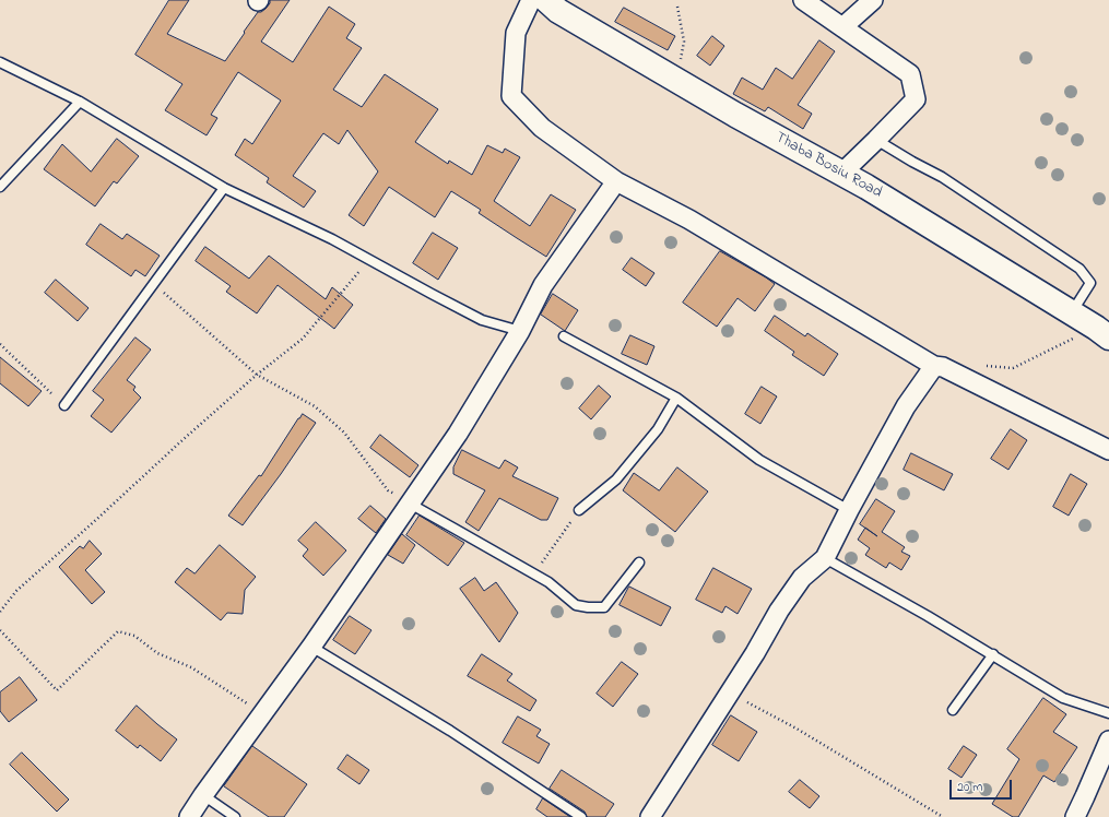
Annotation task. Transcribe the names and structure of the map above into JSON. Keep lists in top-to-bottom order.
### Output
{
  "streets": {
    "street": ["Thaba Bosiu Road"]
  },
  "scale_bar": "20 m"
}
